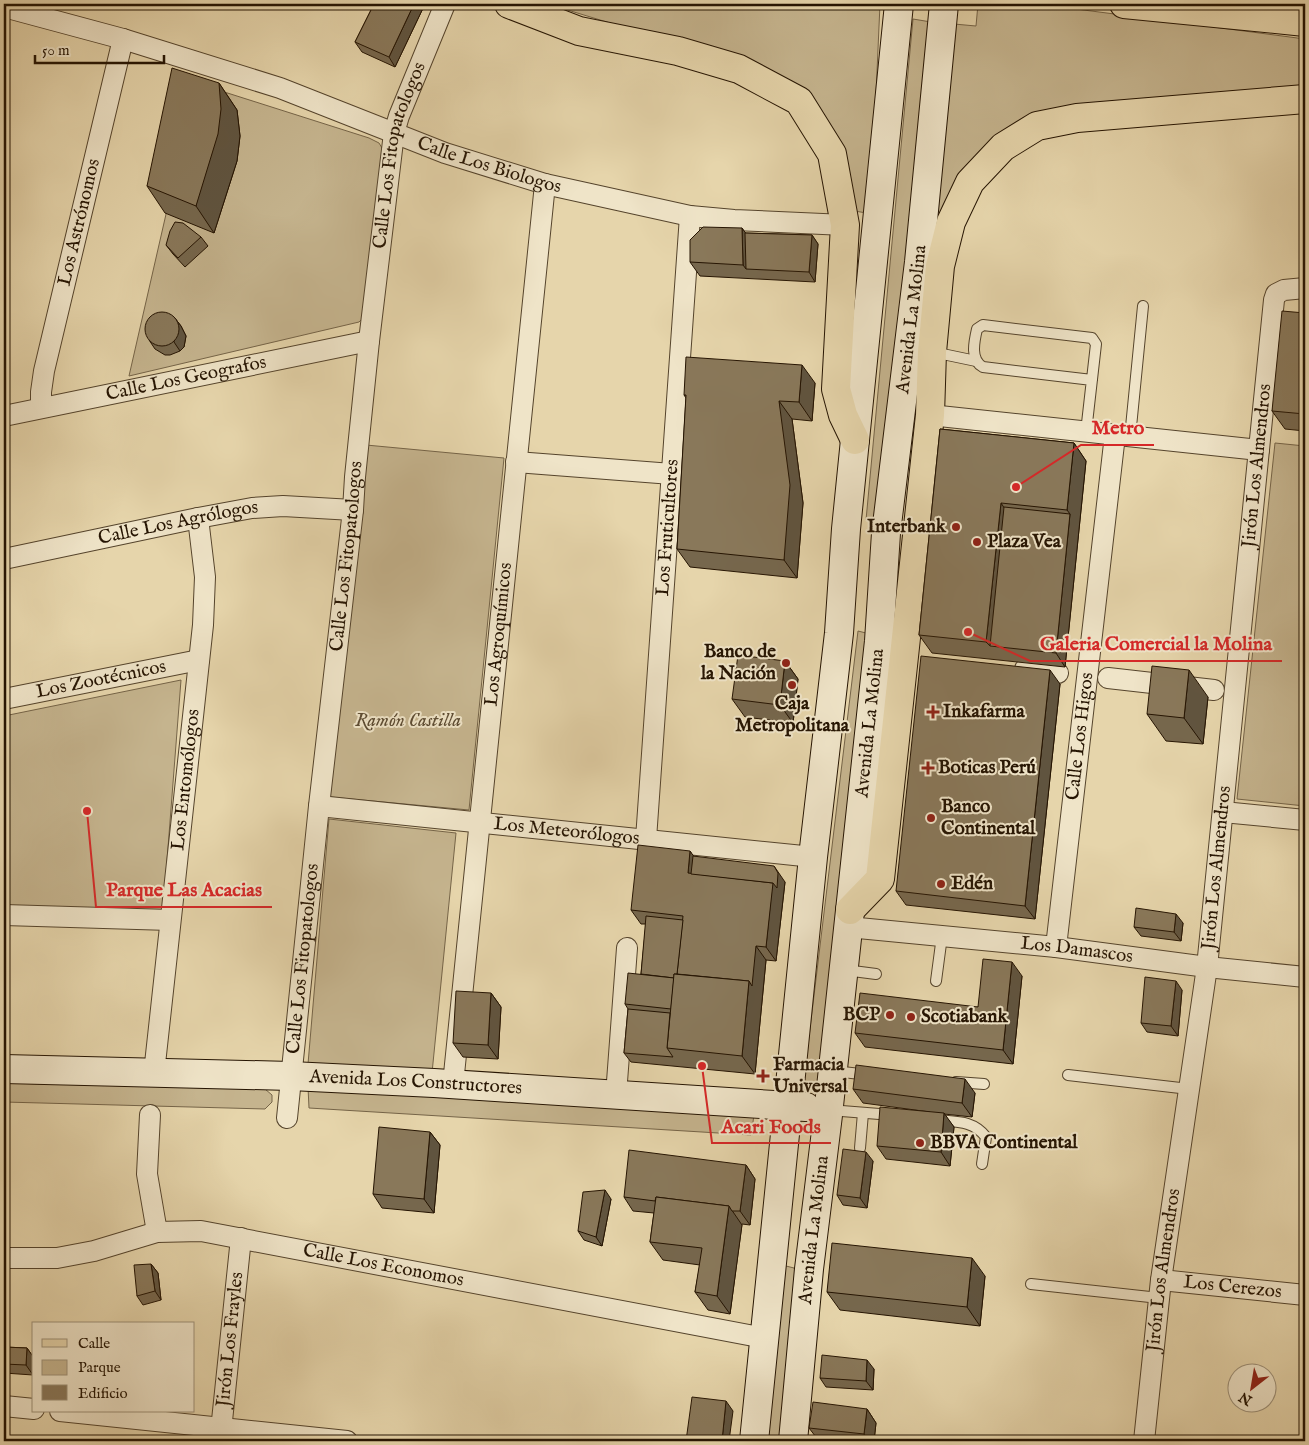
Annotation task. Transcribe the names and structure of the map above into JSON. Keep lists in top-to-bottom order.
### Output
{
  "streets": {
    "main road": ["Avenida La Molina", "Avenida Los Constructores"],
    "street": [
      "Calle Los Fitopatologos",
      "Calle Los Biologos",
      "Los Astrónomos",
      "Calle Los Geografos",
      "Jirón Los Almendros",
      "Calle Los Agrólogos",
      "Los Fruticultores",
      "Los Agroquímicos",
      "Los Zootécnicos",
      "Calle Los Higos",
      "Los Entomólogos",
      "Los Meteorólogos",
      "Los Damascos",
      "Calle Los Economos",
      "Los Cerezos",
      "Jirón Los Frayles"
    ]
  },
  "crossings": [
    ["Calle Los Fitopatologos", "Calle Los Biologos"],
    ["Calle Los Fitopatologos", "Calle Los Geografos"],
    ["Calle Los Fitopatologos", "Calle Los Agrólogos"],
    ["Calle Los Fitopatologos", "Los Meteorólogos"],
    ["Calle Los Fitopatologos", "Avenida Los Constructores"],
    ["Calle Los Biologos", "Los Astrónomos"],
    ["Calle Los Biologos", "Los Fruticultores"],
    ["Calle Los Biologos", "Los Agroquímicos"],
    ["Los Astrónomos", "Calle Los Geografos"],
    ["Avenida La Molina", "Los Meteorólogos"],
    ["Avenida La Molina", "Los Damascos"],
    ["Avenida La Molina", "Avenida Los Constructores"],
    ["Avenida La Molina", "Calle Los Economos"],
    ["Jirón Los Almendros", "Los Damascos"],
    ["Jirón Los Almendros", "Los Cerezos"],
    ["Calle Los Agrólogos", "Los Entomólogos"],
    ["Los Fruticultores", "Los Meteorólogos"],
    ["Los Agroquímicos", "Los Meteorólogos"],
    ["Los Agroquímicos", "Avenida Los Constructores"],
    ["Los Zootécnicos", "Los Entomólogos"],
    ["Calle Los Higos", "Los Damascos"],
    ["Los Entomólogos", "Avenida Los Constructores"],
    ["Calle Los Economos", "Jirón Los Frayles"]
  ],
  "parks": ["Ramón Castilla"],
  "places": {
    "other": [
      "Metro",
      "Interbank",
      "Plaza Vea",
      "Galeria Comercial la Molina",
      "Banco de la Nación",
      "Caja Metropolitana",
      "Parque Las Acacias",
      "Banco Continental",
      "Edén",
      "BCP",
      "Scotiabank",
      "Acari Foods",
      "BBVA Continental"
    ],
    "health": ["Inkafarma", "Boticas Perú", "Farmacia Universal"]
  },
  "legend": ["Calle", "Parque", "Edificio"],
  "scale_bar": "50 m",
  "north": "bottom left"
}
